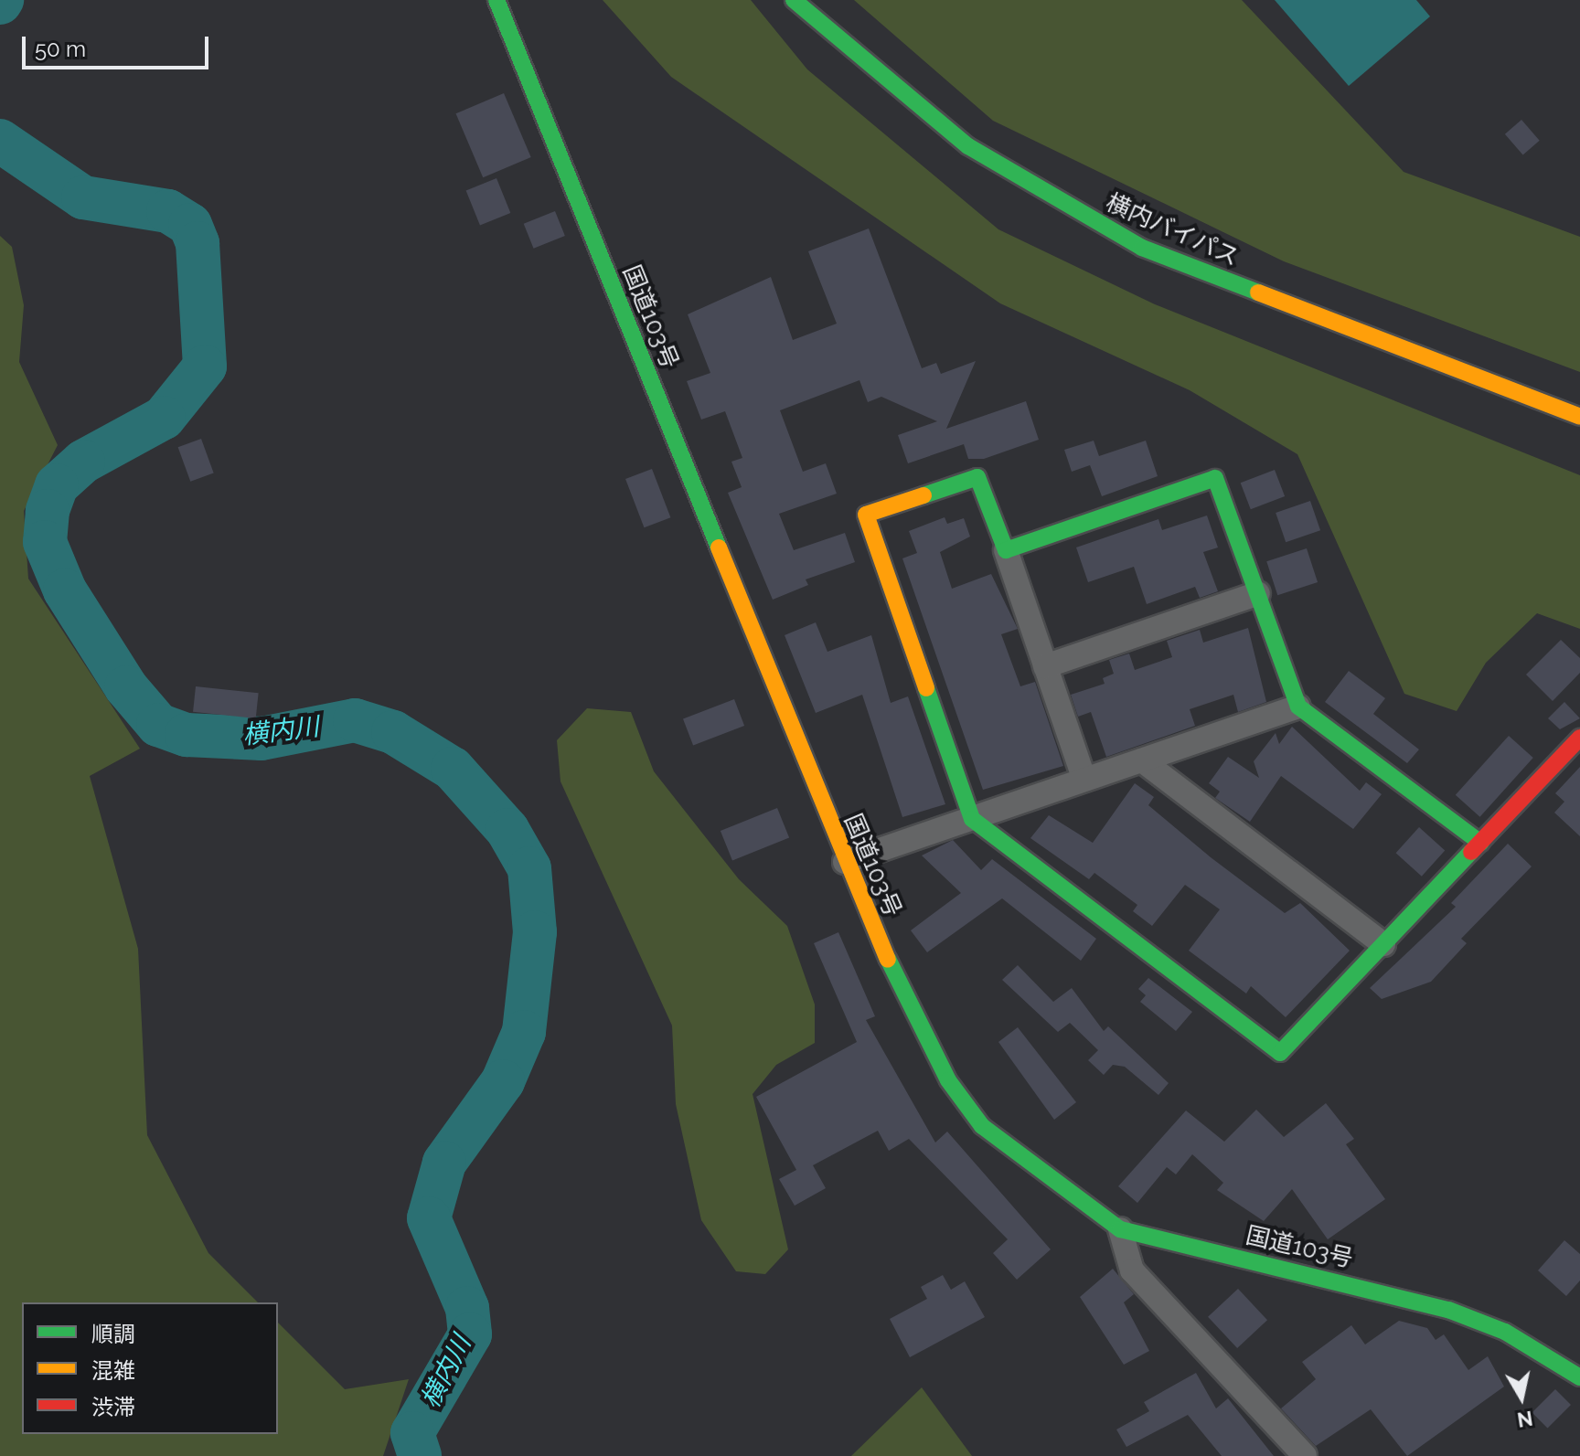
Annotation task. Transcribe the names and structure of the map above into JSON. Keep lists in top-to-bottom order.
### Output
{
  "streets": {
    "main road": ["横内バイパス", "国道103号"]
  },
  "water": ["横内川"],
  "legend": ["順調", "混雑", "渋滞"],
  "scale_bar": "50 m",
  "north": "bottom"
}
